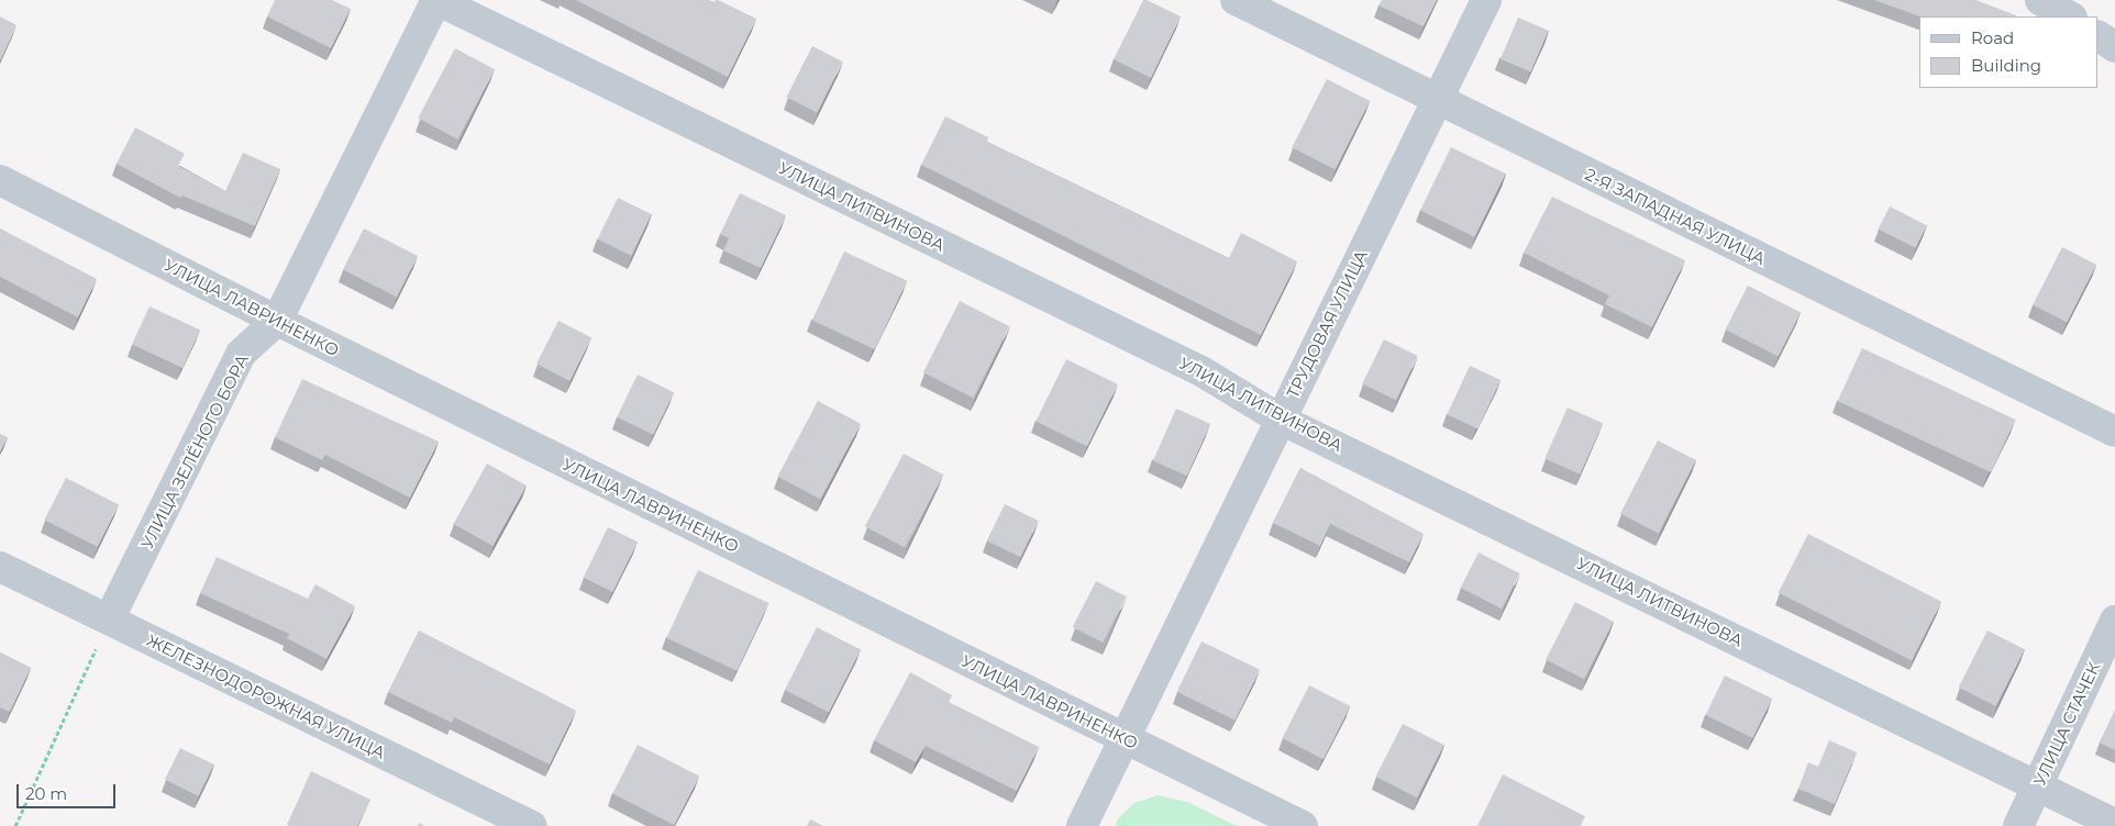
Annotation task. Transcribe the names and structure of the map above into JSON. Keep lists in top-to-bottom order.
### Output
{
  "streets": {
    "street": [
      "УЛИЦА ЛИТВИНОВА",
      "2-Я ЗАПАДНАЯ УЛИЦА",
      "УЛИЦА ЛАВРИНЕНКО",
      "ТРУДОВАЯ УЛИЦА",
      "УЛИЦА ЗЕЛЁНОГО БОРА",
      "ЖЕЛЕЗНОДОРОЖНАЯ УЛИЦА",
      "УЛИЦА СТАЧЕК"
    ]
  },
  "crossings": [
    ["УЛИЦА ЛИТВИНОВА", "ТРУДОВАЯ УЛИЦА"],
    ["УЛИЦА ЛИТВИНОВА", "УЛИЦА ЗЕЛЁНОГО БОРА"],
    ["УЛИЦА ЛИТВИНОВА", "УЛИЦА СТАЧЕК"],
    ["2-Я ЗАПАДНАЯ УЛИЦА", "ТРУДОВАЯ УЛИЦА"],
    ["УЛИЦА ЛАВРИНЕНКО", "ТРУДОВАЯ УЛИЦА"],
    ["УЛИЦА ЛАВРИНЕНКО", "УЛИЦА ЗЕЛЁНОГО БОРА"],
    ["УЛИЦА ЗЕЛЁНОГО БОРА", "ЖЕЛЕЗНОДОРОЖНАЯ УЛИЦА"]
  ],
  "legend": ["Road", "Building"],
  "scale_bar": "20 m"
}
